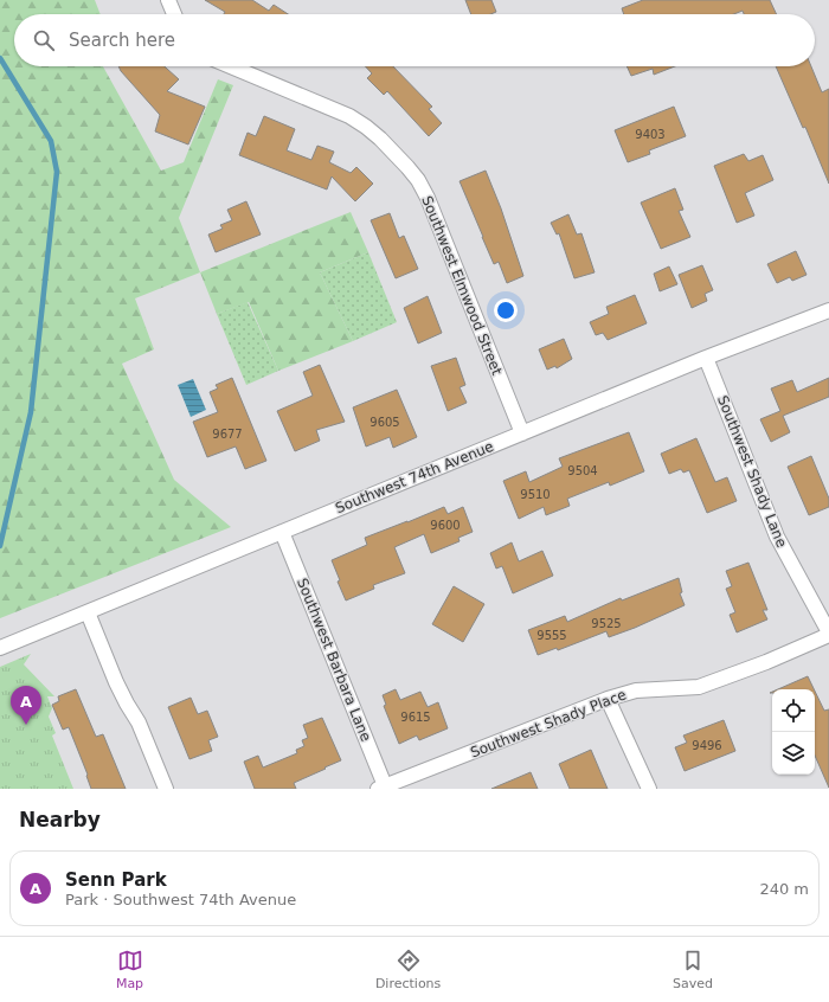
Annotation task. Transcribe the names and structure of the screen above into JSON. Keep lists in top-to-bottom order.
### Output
{
  "streets": {
    "street": [
      "Southwest Elmwood Street",
      "Southwest Shady Lane",
      "Southwest 74th Avenue",
      "Southwest Barbara Lane",
      "Southwest Shady Place"
    ]
  },
  "crossings": [
    ["Southwest Elmwood Street", "Southwest 74th Avenue"],
    ["Southwest Shady Lane", "Southwest 74th Avenue"],
    ["Southwest Shady Lane", "Southwest Shady Place"],
    ["Southwest 74th Avenue", "Southwest Barbara Lane"],
    ["Southwest Barbara Lane", "Southwest Shady Place"]
  ],
  "house_numbers": [
    "9403",
    "9605",
    "9677",
    "9504",
    "9510",
    "9600",
    "9525",
    "9555",
    "9615",
    "9496"
  ],
  "page": {
    "search": "Search here",
    "pins": "A",
    "heading": "Nearby",
    "list": [
      {
        "mark": "A",
        "name": "Senn Park",
        "note": "Park · Southwest 74th Avenue",
        "value": "240 m"
      }
    ],
    "nav": ["Map", "Directions", "Saved"]
  }
}
